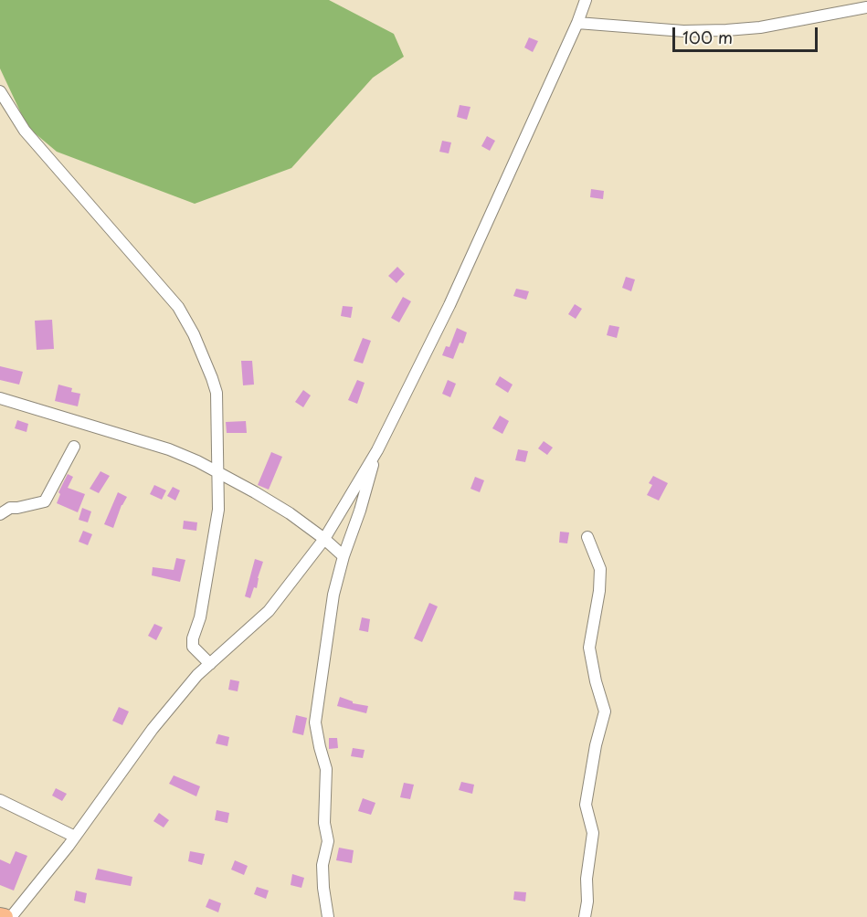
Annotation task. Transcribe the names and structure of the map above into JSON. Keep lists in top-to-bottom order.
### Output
{
  "scale_bar": "100 m"
}
